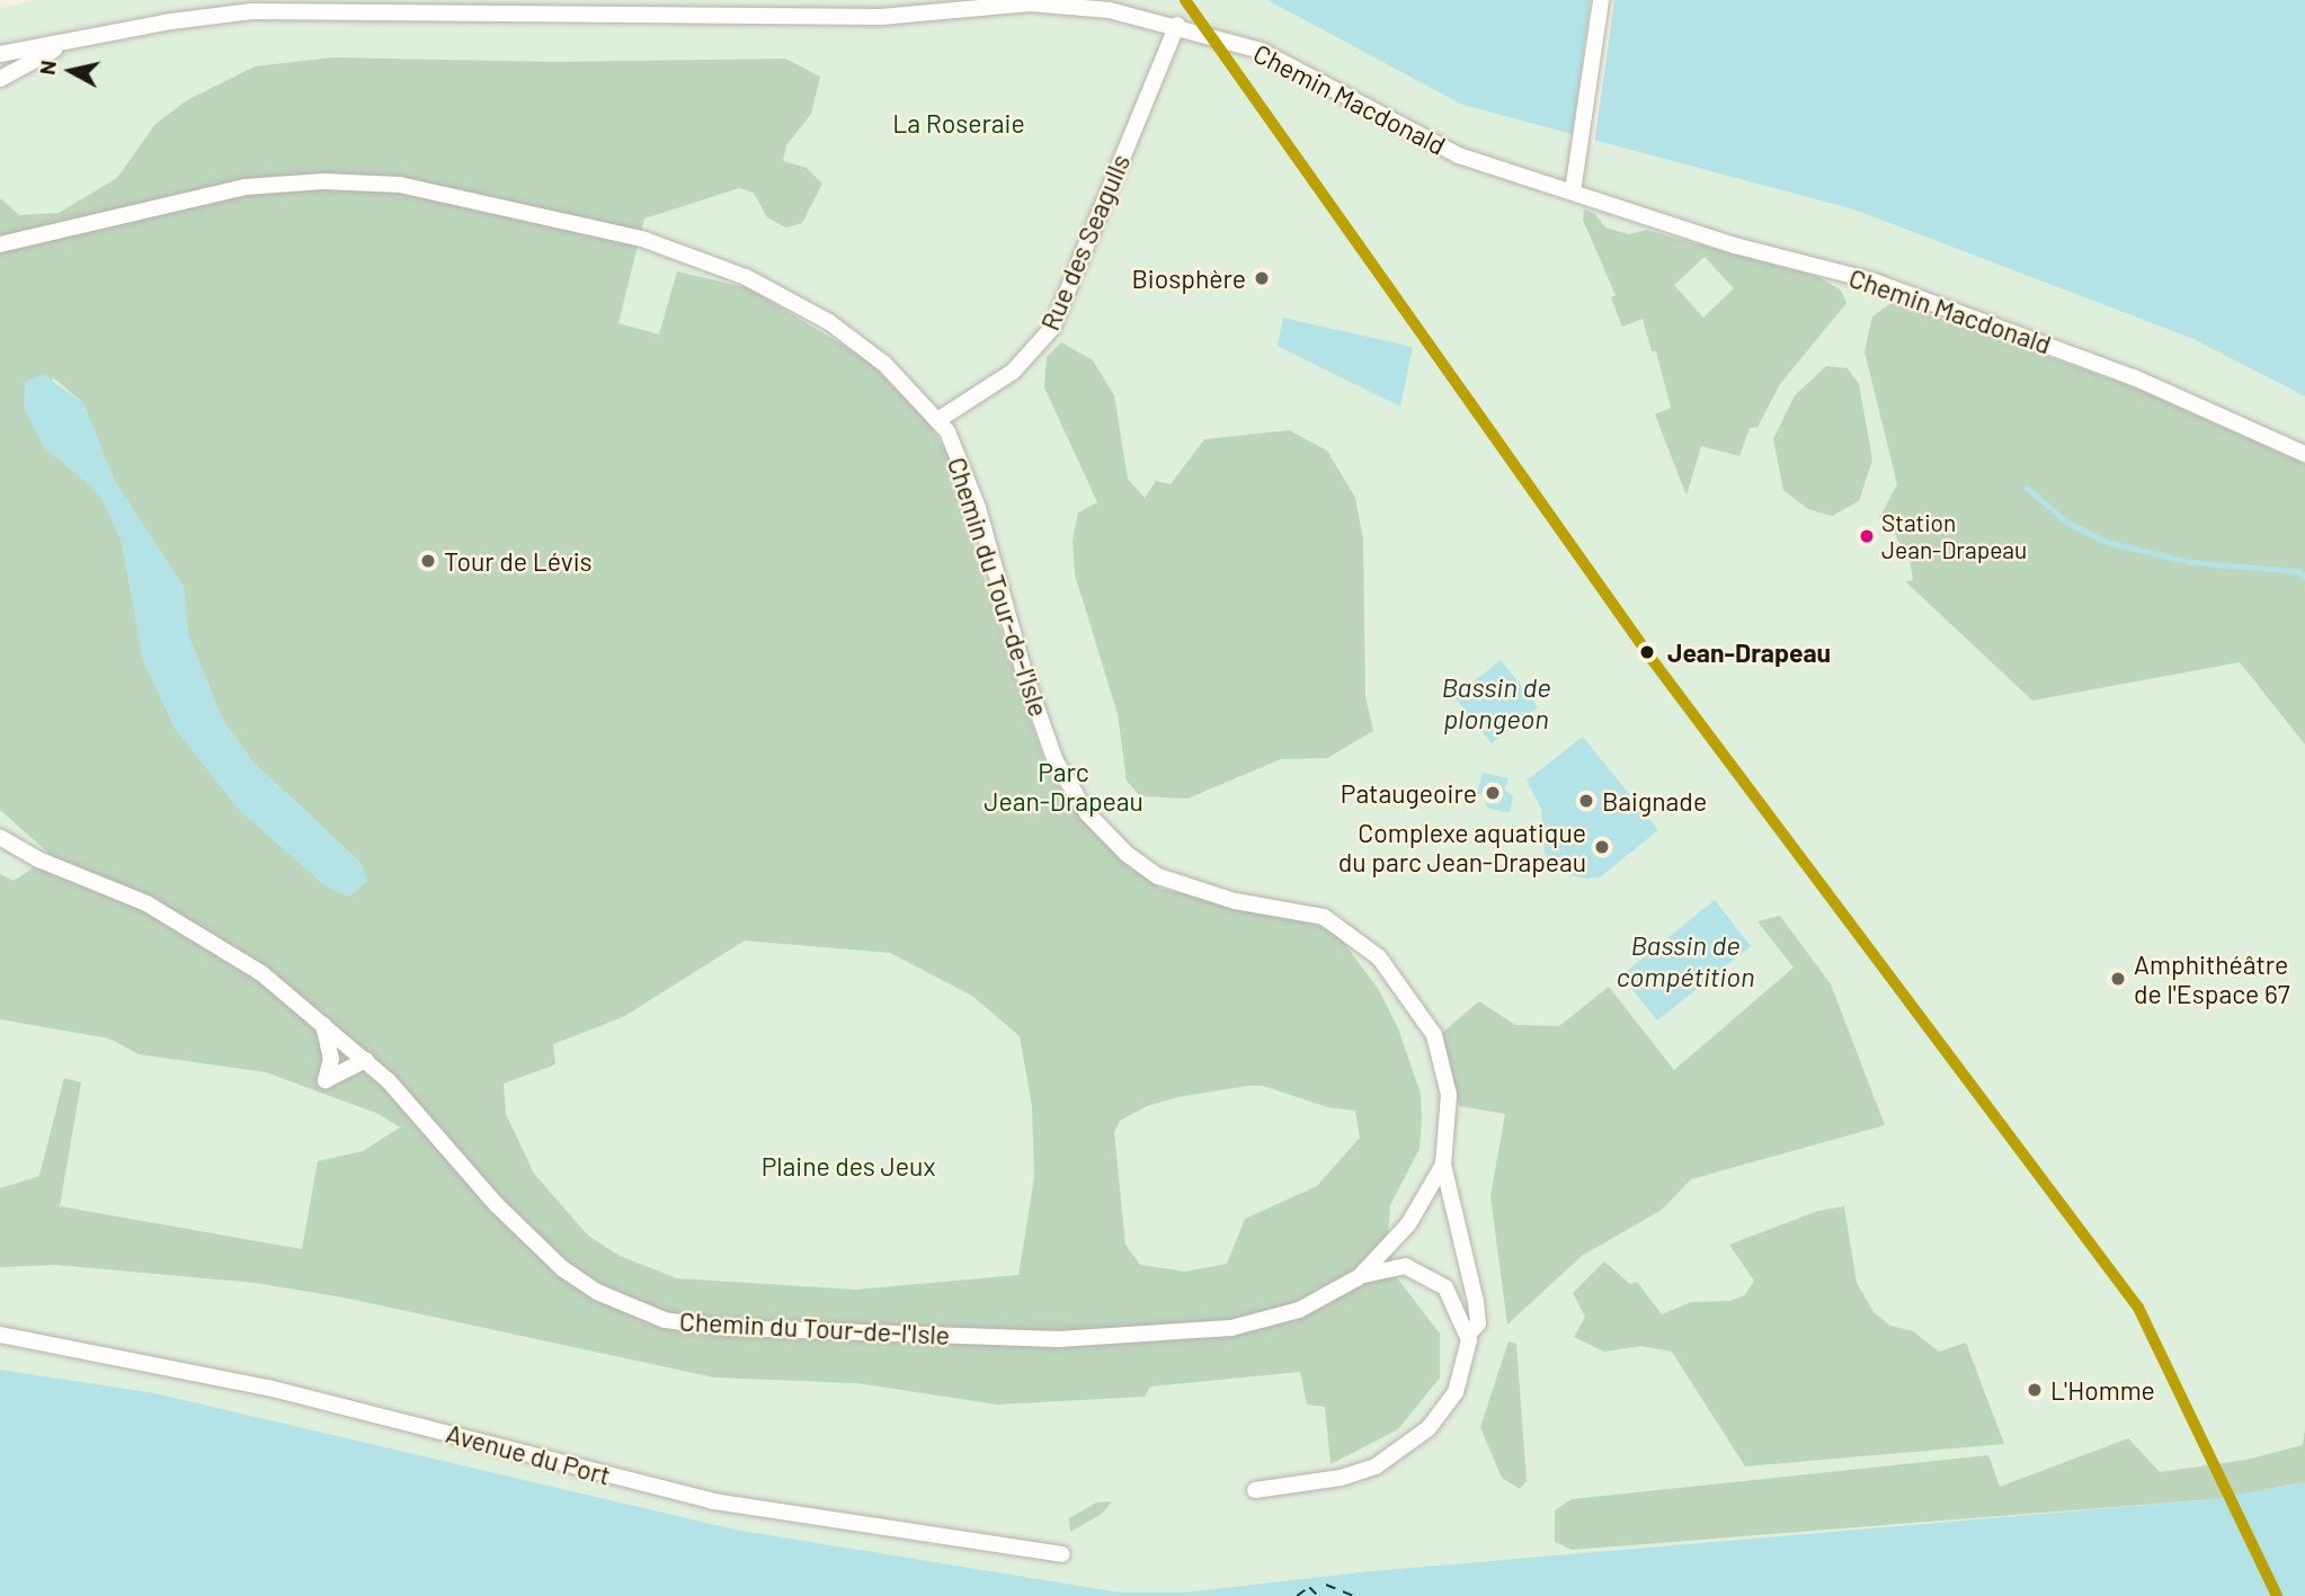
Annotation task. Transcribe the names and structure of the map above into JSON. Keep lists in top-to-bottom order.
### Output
{
  "streets": {
    "street": [
      "Chemin Macdonald",
      "Rue des Seagulls",
      "Chemin du Tour-de-l'Isle",
      "Avenue du Port"
    ]
  },
  "crossings": [
    ["Chemin Macdonald", "Rue des Seagulls"],
    ["Rue des Seagulls", "Chemin du Tour-de-l'Isle"]
  ],
  "water": ["Bassin de plongeon", "Bassin de compétition"],
  "parks": ["La Roseraie", "Parc Jean-Drapeau", "Plaine des Jeux"],
  "places": [
    "Biosphère",
    "Station Jean-Drapeau",
    "Tour de Lévis",
    "Jean-Drapeau",
    "Pataugeoire",
    "Baignade",
    "Complexe aquatique du parc Jean-Drapeau",
    "Amphithéâtre de l'Espace 67",
    "L'Homme"
  ],
  "north": "left"
}
